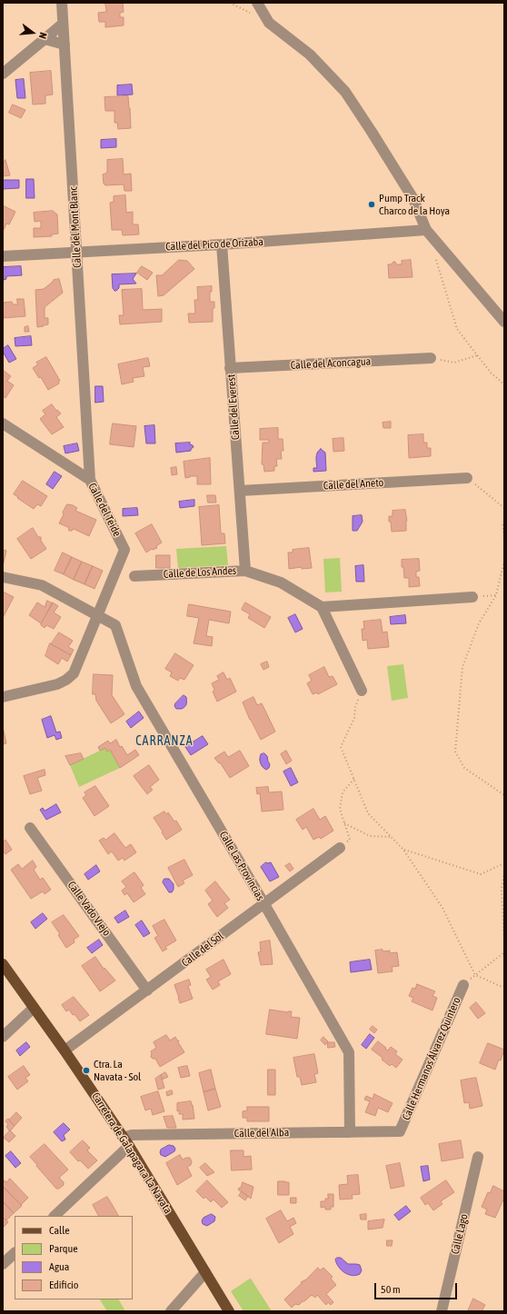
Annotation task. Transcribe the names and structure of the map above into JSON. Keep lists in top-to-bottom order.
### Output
{
  "streets": {
    "main road": ["Carretera de Galapagar a La Navata"],
    "street": [
      "Calle del Mont Blanc",
      "Calle del Pico de Orizaba",
      "Calle del Aconcagua",
      "Calle del Everest",
      "Calle del Aneto",
      "Calle del Teide",
      "Calle de Los Andes",
      "Calle Las Provincias",
      "Calle Vado Viejo",
      "Calle del Sol",
      "Calle Hermanos Álvarez Quintero",
      "Calle del Alba",
      "Calle Lago"
    ]
  },
  "crossings": [
    ["Calle del Mont Blanc", "Calle del Pico de Orizaba"],
    ["Calle del Mont Blanc", "Calle del Teide"],
    ["Calle del Pico de Orizaba", "Calle del Everest"],
    ["Calle del Aconcagua", "Calle del Everest"],
    ["Calle del Everest", "Calle del Aneto"],
    ["Calle del Everest", "Calle de Los Andes"],
    ["Calle del Teide", "Calle Las Provincias"],
    ["Calle Las Provincias", "Calle del Sol"],
    ["Calle Las Provincias", "Calle del Alba"],
    ["Calle Vado Viejo", "Calle del Sol"],
    ["Calle del Sol", "Carretera de Galapagar a La Navata"],
    ["Calle Hermanos Álvarez Quintero", "Calle del Alba"],
    ["Calle del Alba", "Carretera de Galapagar a La Navata"]
  ],
  "districts": ["CARRANZA"],
  "places": ["Pump Track Charco de la Hoya", "Ctra. La Navata - Sol"],
  "legend": [
    "Calle",
    "Parque",
    "Agua",
    "Edificio"
  ],
  "scale_bar": "50 m",
  "north": "right"
}
